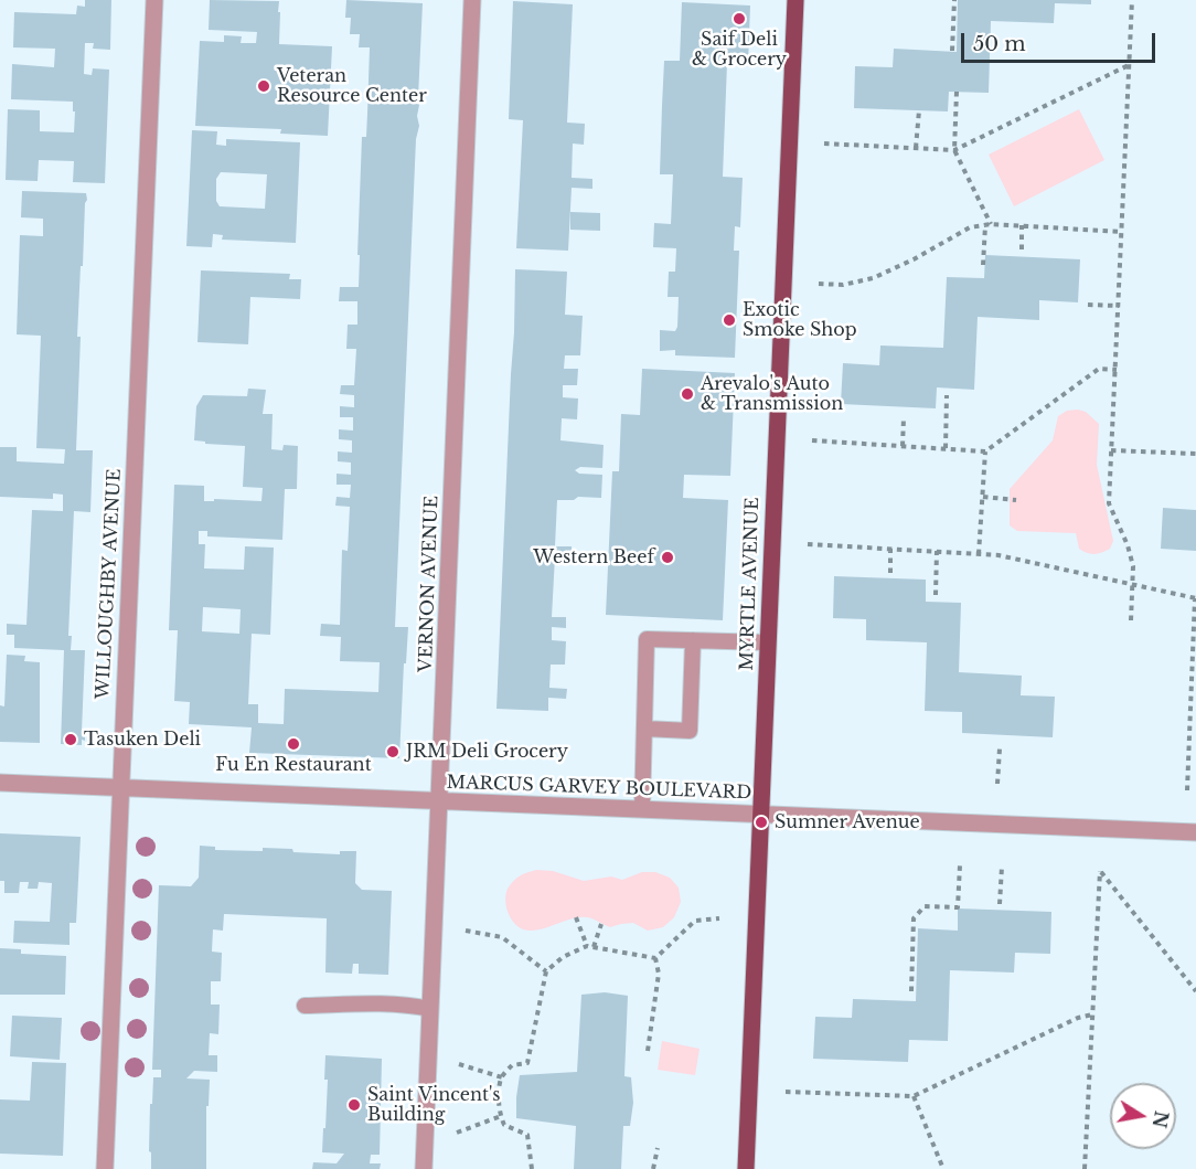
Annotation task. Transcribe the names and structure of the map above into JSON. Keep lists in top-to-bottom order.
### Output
{
  "streets": {
    "main road": ["MYRTLE AVENUE"],
    "street": ["WILLOUGHBY AVENUE", "VERNON AVENUE", "MARCUS GARVEY BOULEVARD"]
  },
  "crossings": [
    ["WILLOUGHBY AVENUE", "MARCUS GARVEY BOULEVARD"],
    ["VERNON AVENUE", "MARCUS GARVEY BOULEVARD"],
    ["MYRTLE AVENUE", "MARCUS GARVEY BOULEVARD"]
  ],
  "places": [
    "Saif Deli & Grocery",
    "Veteran Resource Center",
    "Exotic Smoke Shop",
    "Arevalo's Auto & Transmission",
    "Western Beef",
    "Tasuken Deli",
    "Fu En Restaurant",
    "JRM Deli Grocery",
    "Sumner Avenue",
    "Saint Vincent's Building"
  ],
  "scale_bar": "50 m",
  "north": "right"
}
